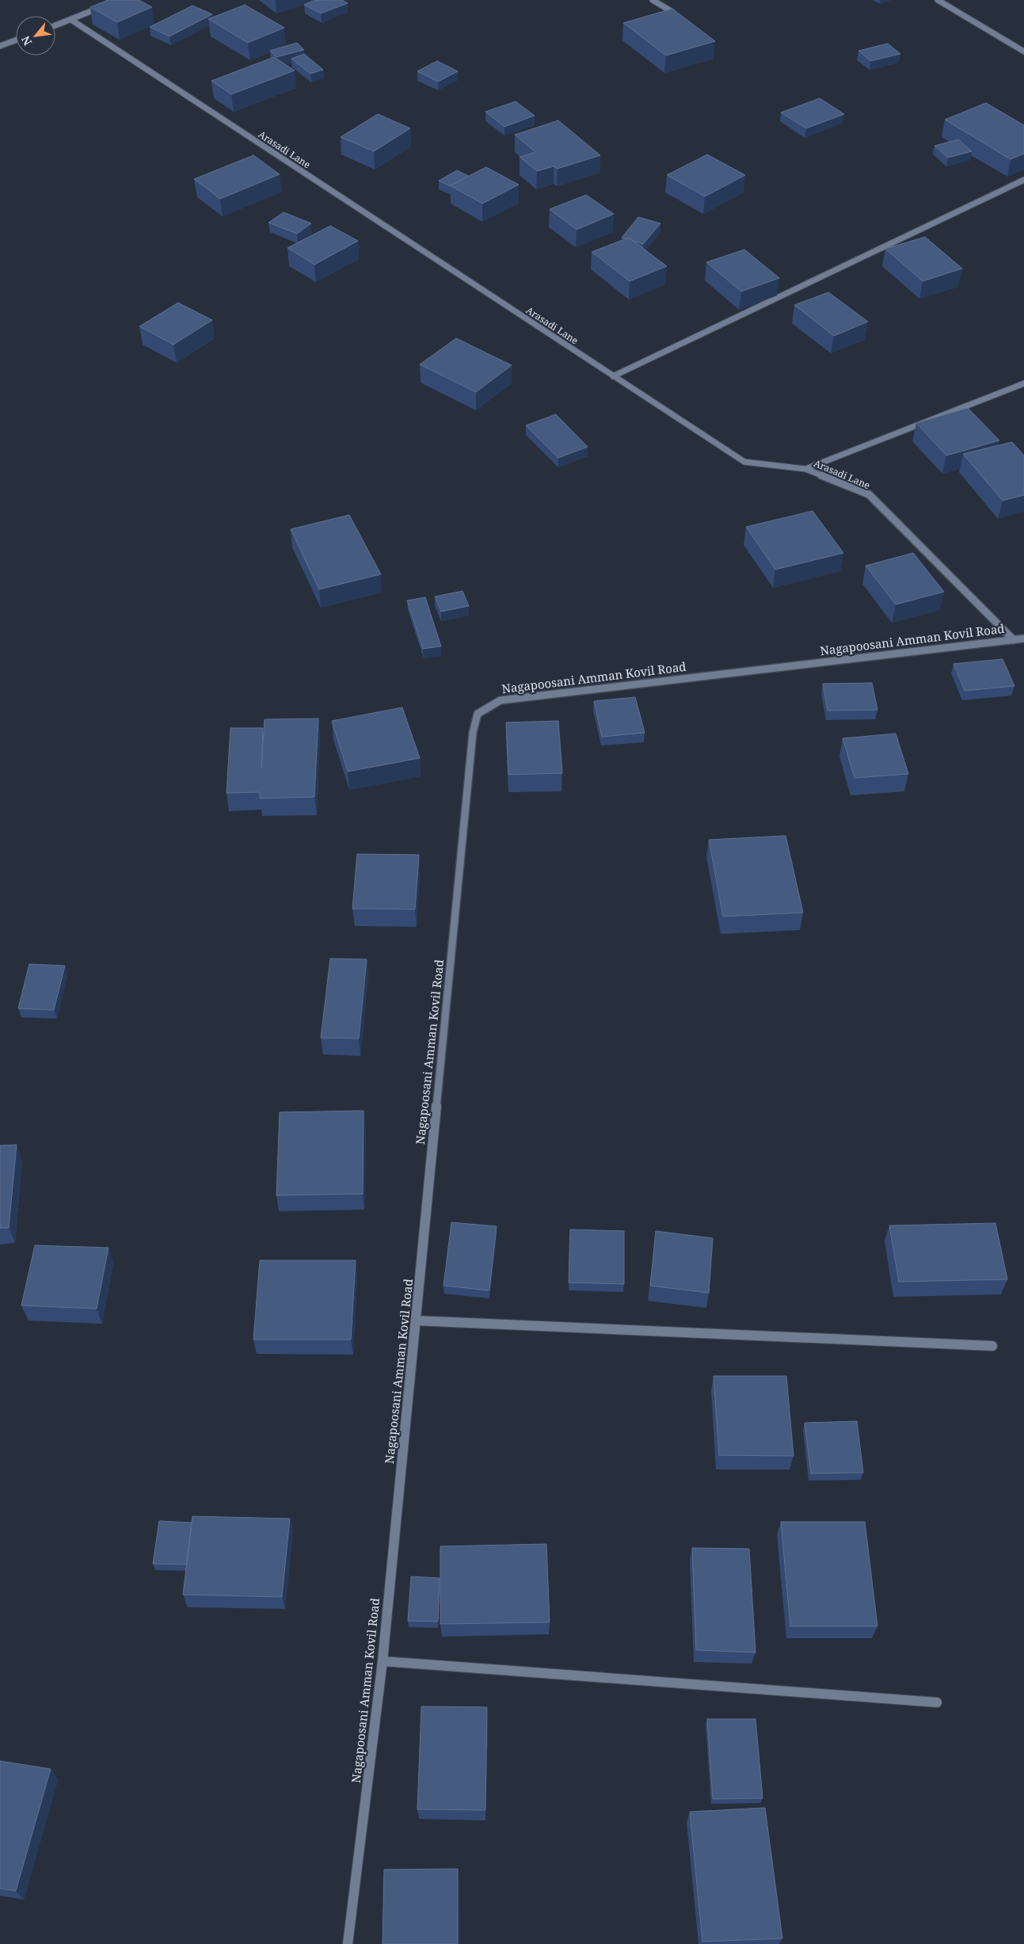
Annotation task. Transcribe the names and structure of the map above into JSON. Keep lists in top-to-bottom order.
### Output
{
  "streets": {
    "street": ["Arasadi Lane", "Nagapoosani Amman Kovil Road"]
  },
  "crossings": [
    ["Arasadi Lane", "Nagapoosani Amman Kovil Road"]
  ],
  "north": "bottom left"
}
